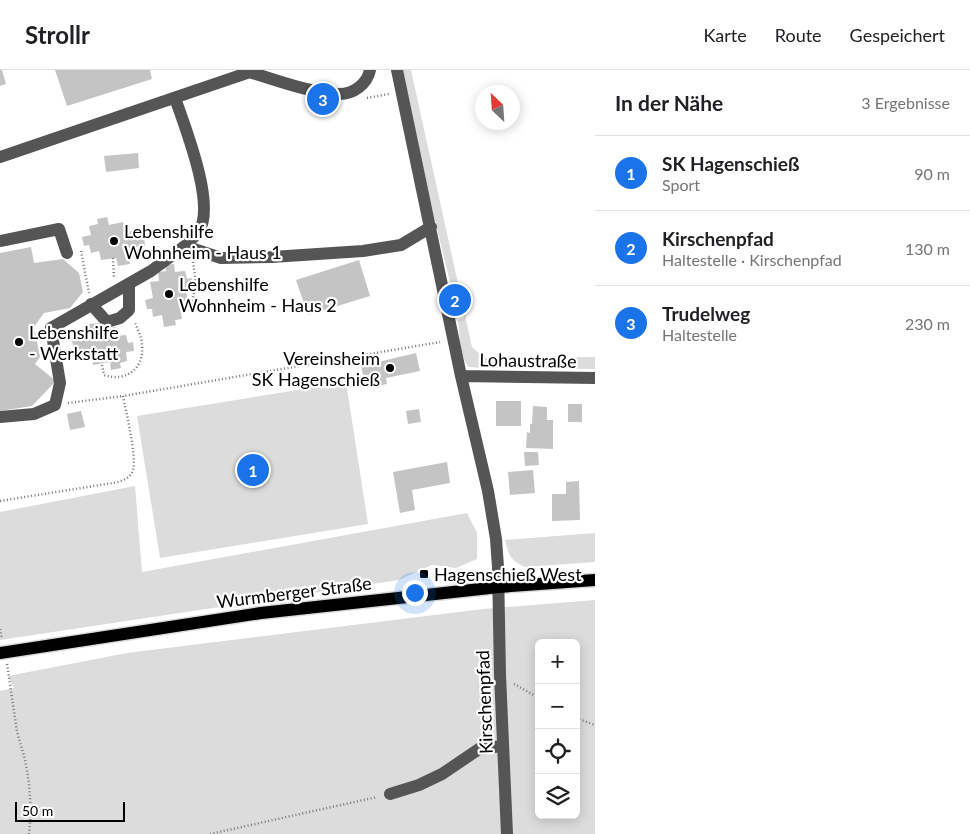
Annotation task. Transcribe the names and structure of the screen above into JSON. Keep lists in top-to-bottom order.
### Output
{
  "streets": {
    "main road": ["Wurmberger Straße"],
    "street": ["Lohaustraße", "Kirschenpfad"]
  },
  "crossings": [
    ["Lohaustraße", "Kirschenpfad"],
    ["Wurmberger Straße", "Kirschenpfad"]
  ],
  "places": {
    "other": [
      "Lebenshilfe Wohnheim - Haus 1",
      "Lebenshilfe Wohnheim - Haus 2",
      "Lebenshilfe - Werkstatt",
      "Vereinsheim SK Hagenschieß"
    ],
    "transit": ["Hagenschieß West"]
  },
  "scale_bar": "50 m",
  "north": "top left",
  "page": {
    "header": "Strollr",
    "nav": ["Karte", "Route", "Gespeichert"],
    "heading": ["In der Nähe", "3 Ergebnisse"],
    "pins": ["3", "2", "1"],
    "list": [
      {
        "mark": "1",
        "name": "SK Hagenschieß",
        "note": "Sport",
        "value": "90 m"
      },
      {
        "mark": "2",
        "name": "Kirschenpfad",
        "note": "Haltestelle · Kirschenpfad",
        "value": "130 m"
      },
      {
        "mark": "3",
        "name": "Trudelweg",
        "note": "Haltestelle",
        "value": "230 m"
      }
    ],
    "map_buttons": ["+", "−"],
    "scale": "50 m"
  }
}
